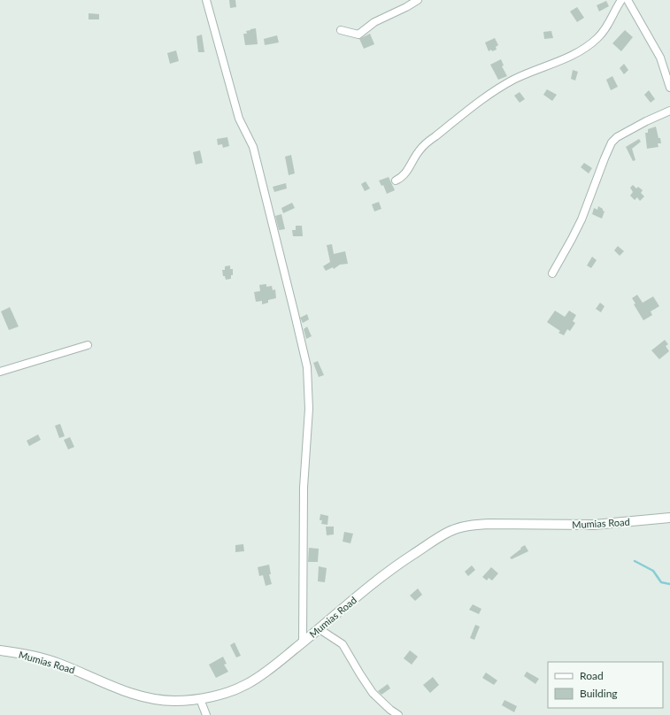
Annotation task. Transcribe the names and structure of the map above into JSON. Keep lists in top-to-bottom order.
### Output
{
  "streets": {
    "street": ["Mumias Road"]
  },
  "legend": ["Road", "Building"]
}
